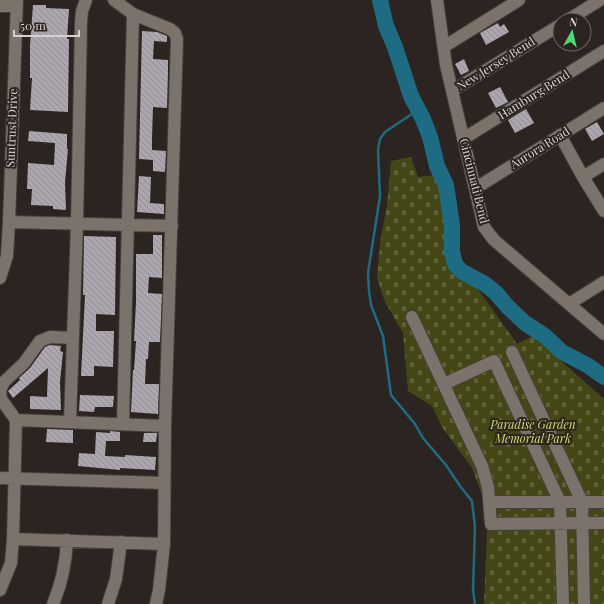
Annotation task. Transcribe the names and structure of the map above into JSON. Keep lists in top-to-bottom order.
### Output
{
  "streets": {
    "street": [
      "New Jersey Bend",
      "Hamburg Bend",
      "Suntrust Drive",
      "Aurora Road",
      "Cincinnati Bend"
    ]
  },
  "crossings": [
    ["New Jersey Bend", "Cincinnati Bend"],
    ["Hamburg Bend", "Cincinnati Bend"],
    ["Aurora Road", "Cincinnati Bend"]
  ],
  "parks": ["Paradise Garden Memorial Park"],
  "scale_bar": "50 m",
  "north": "top"
}
